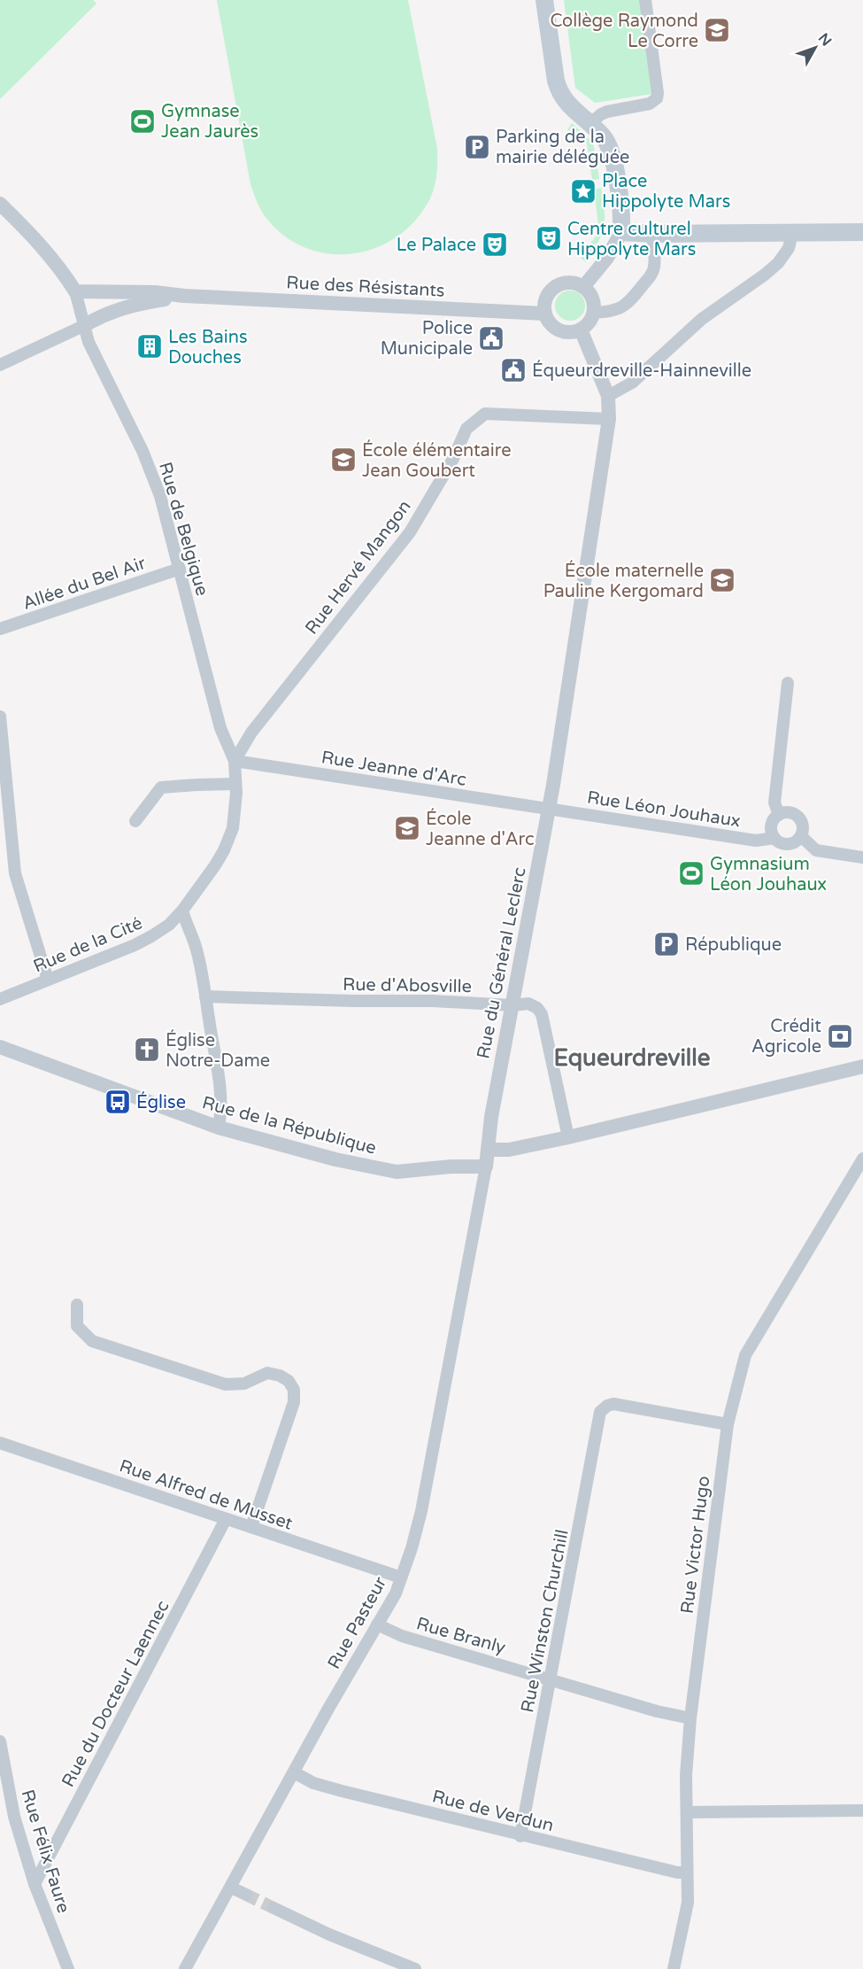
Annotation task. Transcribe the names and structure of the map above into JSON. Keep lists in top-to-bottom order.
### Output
{
  "streets": {
    "street": [
      "Rue des Résistants",
      "Rue de Belgique",
      "Rue Hervé Mangon",
      "Allée du Bel Air",
      "Rue Jeanne d'Arc",
      "Rue Léon Jouhaux",
      "Rue de la Cité",
      "Rue du Général Leclerc",
      "Rue d'Abosville",
      "Rue de la République",
      "Rue Alfred de Musset",
      "Rue Victor Hugo",
      "Rue Winston Churchill",
      "Rue Pasteur",
      "Rue Branly",
      "Rue du Docteur Laennec",
      "Rue de Verdun",
      "Rue Félix Faure"
    ]
  },
  "crossings": [
    ["Rue des Résistants", "Rue de Belgique"],
    ["Rue des Résistants", "Rue du Général Leclerc"],
    ["Rue de Belgique", "Rue Hervé Mangon"],
    ["Rue de Belgique", "Allée du Bel Air"],
    ["Rue de Belgique", "Rue Jeanne d'Arc"],
    ["Rue de Belgique", "Rue de la Cité"],
    ["Rue Hervé Mangon", "Rue Jeanne d'Arc"],
    ["Rue Hervé Mangon", "Rue du Général Leclerc"],
    ["Rue Jeanne d'Arc", "Rue Léon Jouhaux"],
    ["Rue Jeanne d'Arc", "Rue du Général Leclerc"],
    ["Rue Léon Jouhaux", "Rue du Général Leclerc"],
    ["Rue du Général Leclerc", "Rue d'Abosville"],
    ["Rue du Général Leclerc", "Rue de la République"],
    ["Rue du Général Leclerc", "Rue Pasteur"],
    ["Rue de la République", "Rue Pasteur"],
    ["Rue Alfred de Musset", "Rue Pasteur"],
    ["Rue Alfred de Musset", "Rue du Docteur Laennec"],
    ["Rue Victor Hugo", "Rue Winston Churchill"],
    ["Rue Victor Hugo", "Rue Branly"],
    ["Rue Victor Hugo", "Rue de Verdun"],
    ["Rue Winston Churchill", "Rue Branly"],
    ["Rue Winston Churchill", "Rue de Verdun"],
    ["Rue Pasteur", "Rue Branly"],
    ["Rue Pasteur", "Rue de Verdun"],
    ["Rue du Docteur Laennec", "Rue Félix Faure"]
  ],
  "districts": ["Equeurdreville"],
  "places": {
    "school or university": [
      "Collège Raymond Le Corre",
      "École élémentaire Jean Goubert",
      "École maternelle Pauline Kergomard",
      "École Jeanne d'Arc"
    ],
    "sports": ["Gymnase Jean Jaurès", "Gymnasium Léon Jouhaux"],
    "parking": ["Parking de la mairie déléguée", "République"],
    "place": ["Place Hippolyte Mars"],
    "theatre": ["Centre culturel Hippolyte Mars", "Le Palace"],
    "public building": ["Police Municipale", "Équeurdreville-Hainneville"],
    "building": ["Les Bains Douches"],
    "bank": ["Crédit Agricole"],
    "church": ["Église Notre-Dame"],
    "bus stop": ["Église"]
  },
  "north": "top right"
}
